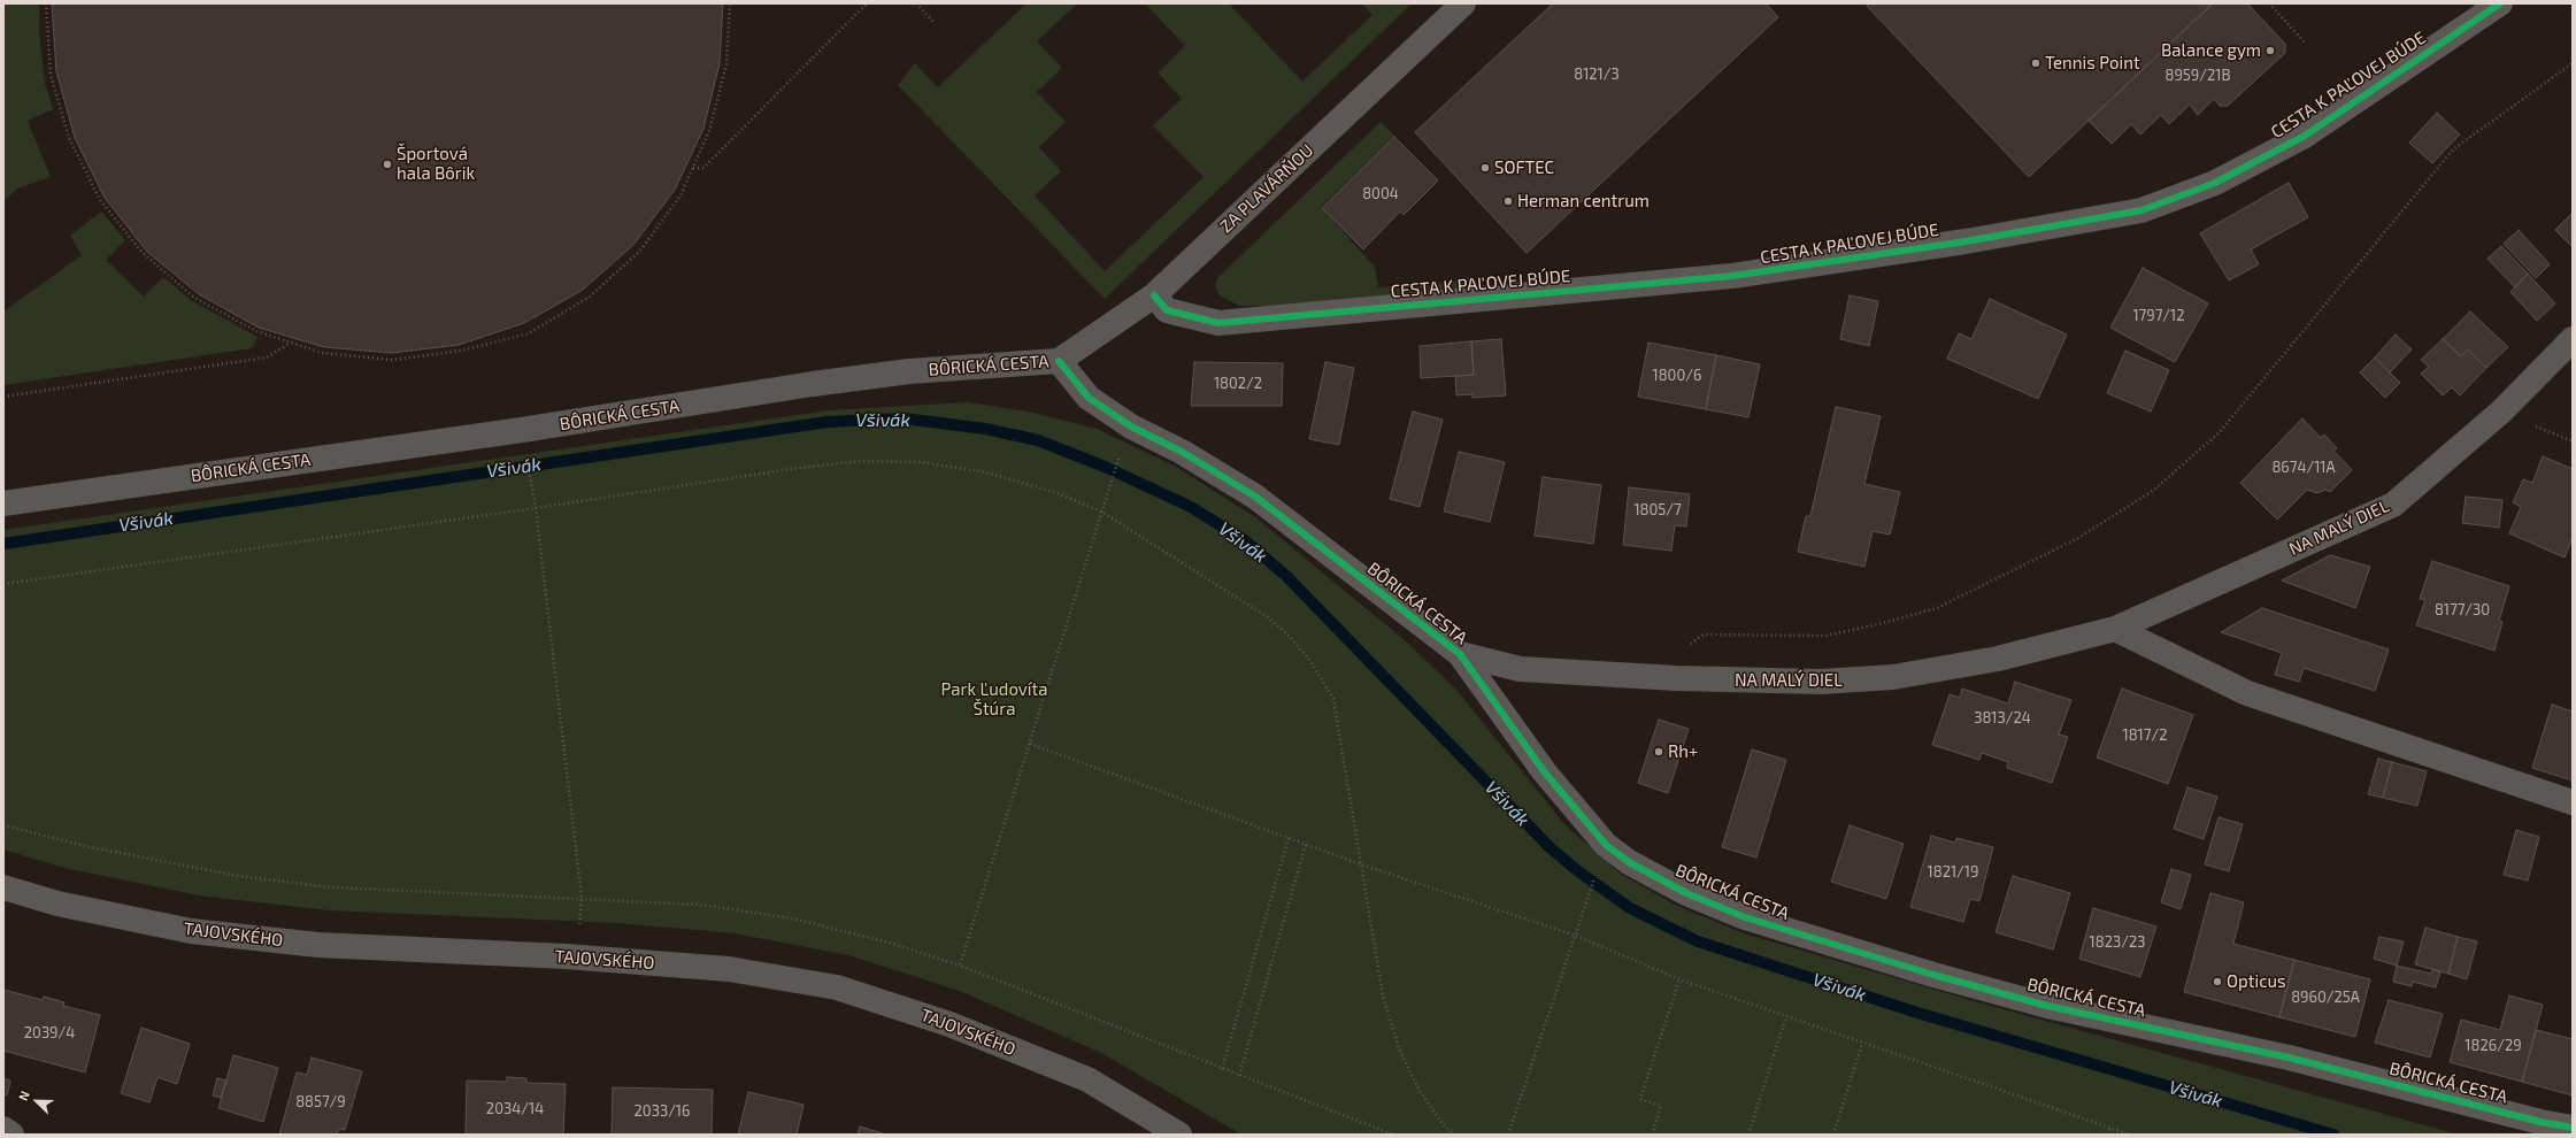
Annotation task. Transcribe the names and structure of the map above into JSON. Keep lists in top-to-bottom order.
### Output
{
  "streets": {
    "street": [
      "CESTA K PAĽOVEJ BÚDE",
      "ZA PLAVÁRŇOU",
      "BÔRICKÁ CESTA",
      "NA MALÝ DIEL",
      "TAJOVSKÉHO"
    ]
  },
  "crossings": [
    ["CESTA K PAĽOVEJ BÚDE", "ZA PLAVÁRŇOU"],
    ["ZA PLAVÁRŇOU", "BÔRICKÁ CESTA"],
    ["BÔRICKÁ CESTA", "NA MALÝ DIEL"]
  ],
  "water": ["Všivák"],
  "parks": ["Park Ľudovíta Štúra"],
  "places": [
    "Balance gym",
    "Tennis Point",
    "Športová hala Bôrik",
    "SOFTEC",
    "Herman centrum",
    "Rh+",
    "Opticus"
  ],
  "house_numbers": [
    "8121/3",
    "8959/21B",
    "8004",
    "1797/12",
    "1800/6",
    "1802/2",
    "8674/11A",
    "1805/7",
    "8177/30",
    "3813/24",
    "1817/2",
    "1821/19",
    "1823/23",
    "8960/25A",
    "2039/4",
    "1826/29",
    "8857/9",
    "2034/14",
    "2033/16"
  ],
  "north": "top left"
}
